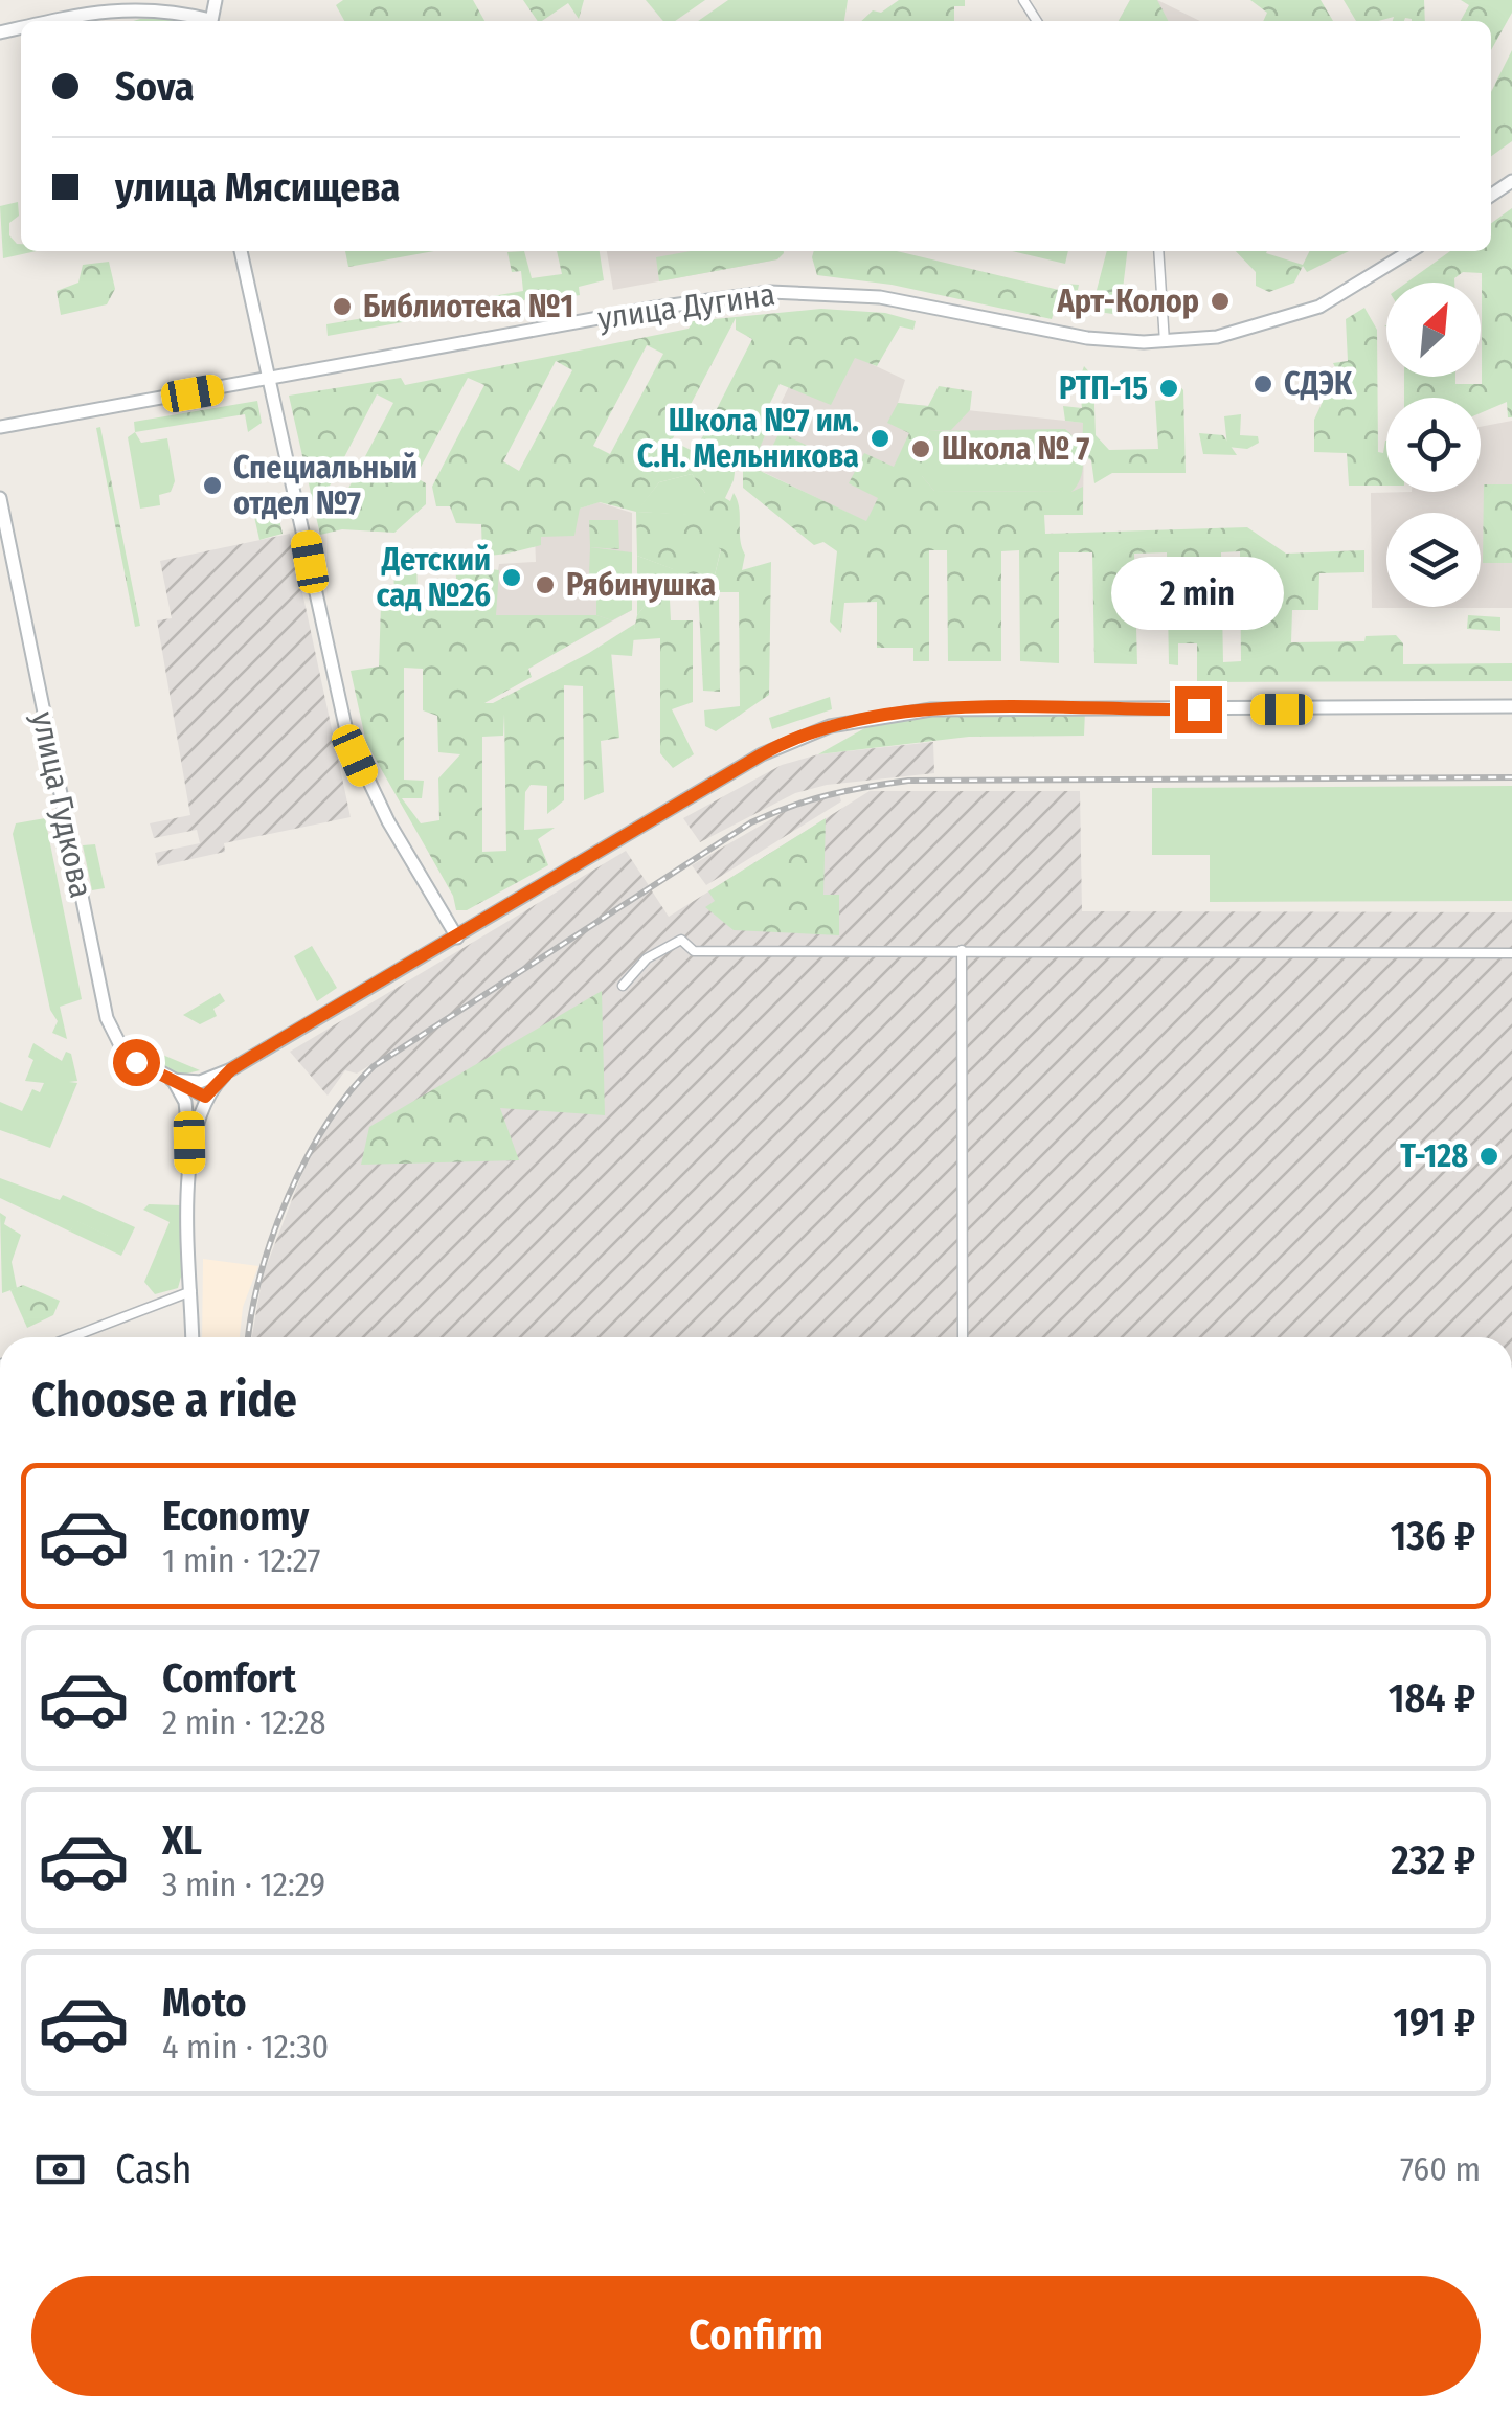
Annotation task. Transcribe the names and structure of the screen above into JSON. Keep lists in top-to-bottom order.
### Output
{
  "streets": {
    "main road": ["улица Дугина", "улица Гудкова"]
  },
  "places": [
    "Арт-Колор",
    "Библиотека №1",
    "СДЭК",
    "РТП-15",
    "Школа №7 им. С.Н. Мельникова",
    "Школа № 7",
    "Специальный отдел №7",
    "Детский сад №26",
    "Рябинушка",
    "Т-128"
  ],
  "north": "top right",
  "page": {
    "banner": ["Sova", "улица Мясищева"],
    "bubble": "2 min",
    "heading": "Choose a ride",
    "list": [
      {
        "name": "Economy",
        "note": "1 min · 12:27",
        "value": "136 ₽"
      },
      {
        "name": "Comfort",
        "note": "2 min · 12:28",
        "value": "184 ₽"
      },
      {
        "name": "XL",
        "note": "3 min · 12:29",
        "value": "232 ₽"
      },
      {
        "name": "Moto",
        "note": "4 min · 12:30",
        "value": "191 ₽"
      }
    ],
    "pay": ["Cash", "760 m"],
    "buttons": "Confirm"
  }
}
